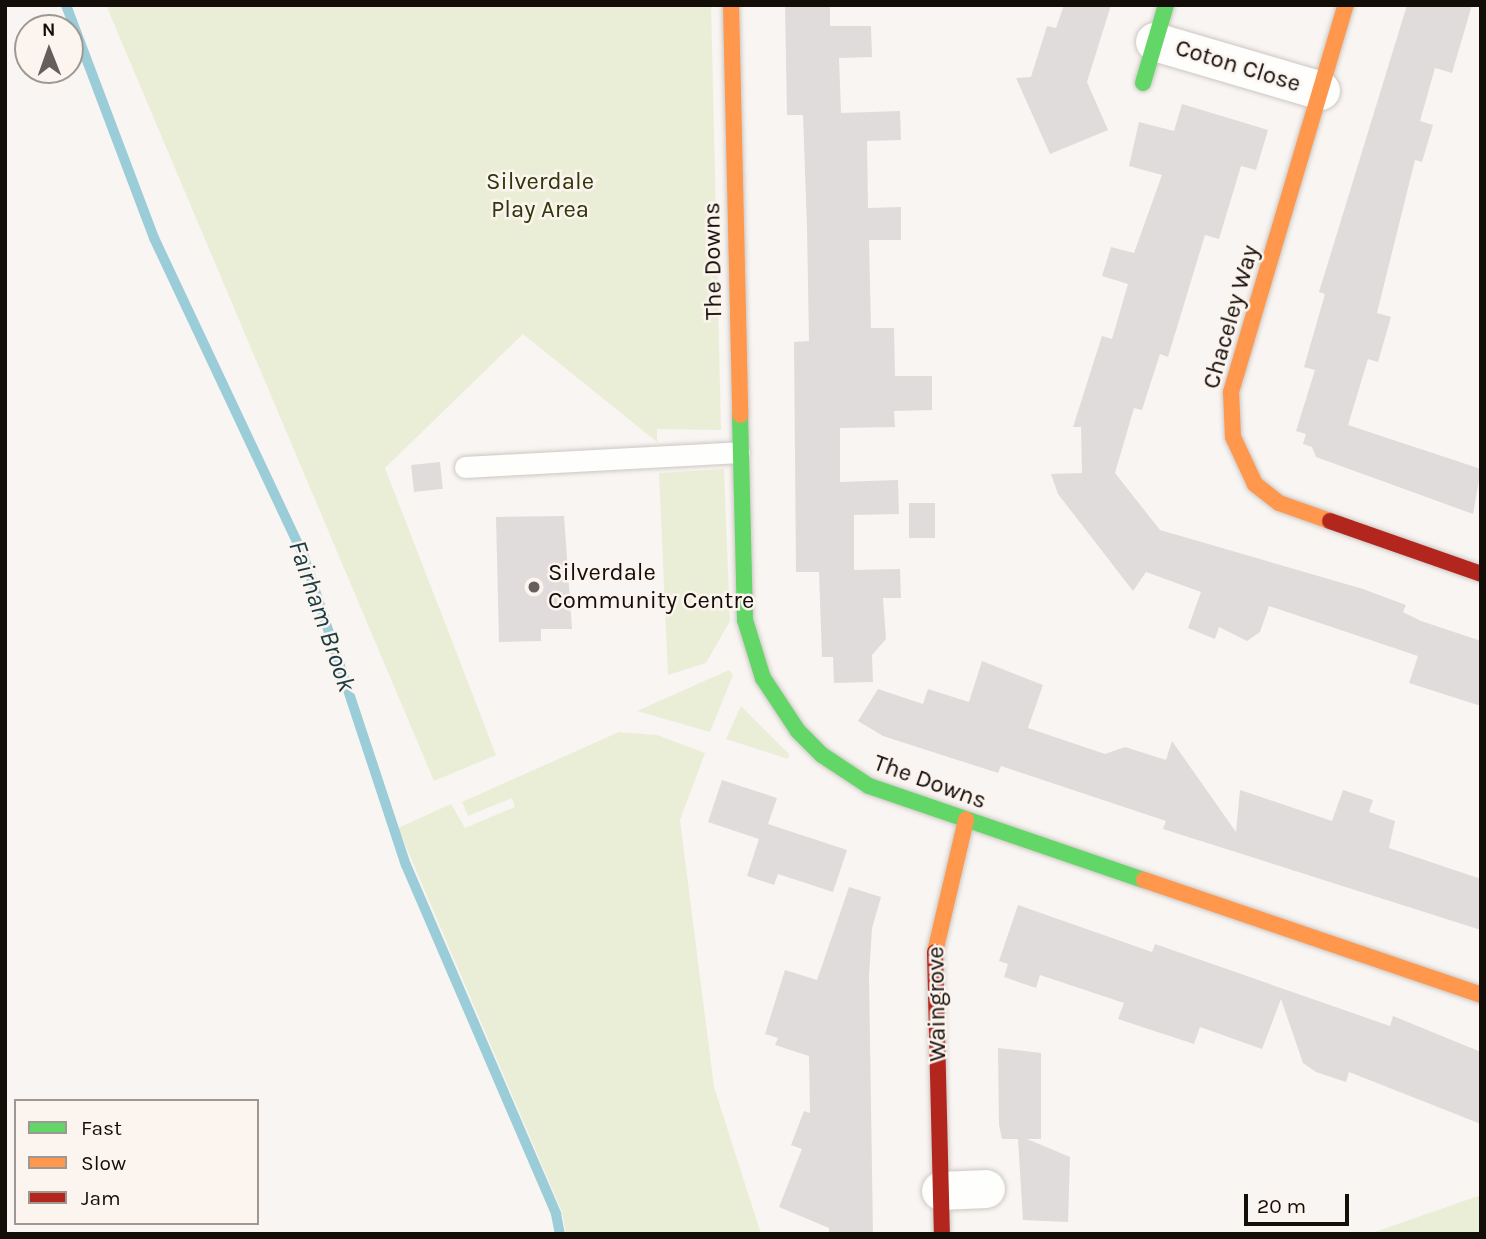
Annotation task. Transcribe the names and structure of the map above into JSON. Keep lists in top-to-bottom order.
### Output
{
  "streets": {
    "street": [
      "Coton Close",
      "The Downs",
      "Chaceley Way",
      "Waingrove"
    ]
  },
  "crossings": [
    ["Coton Close", "Chaceley Way"],
    ["The Downs", "Waingrove"]
  ],
  "water": ["Fairham Brook"],
  "parks": ["Silverdale Play Area"],
  "places": ["Silverdale Community Centre"],
  "legend": ["Fast", "Slow", "Jam"],
  "scale_bar": "20 m",
  "north": "top"
}
